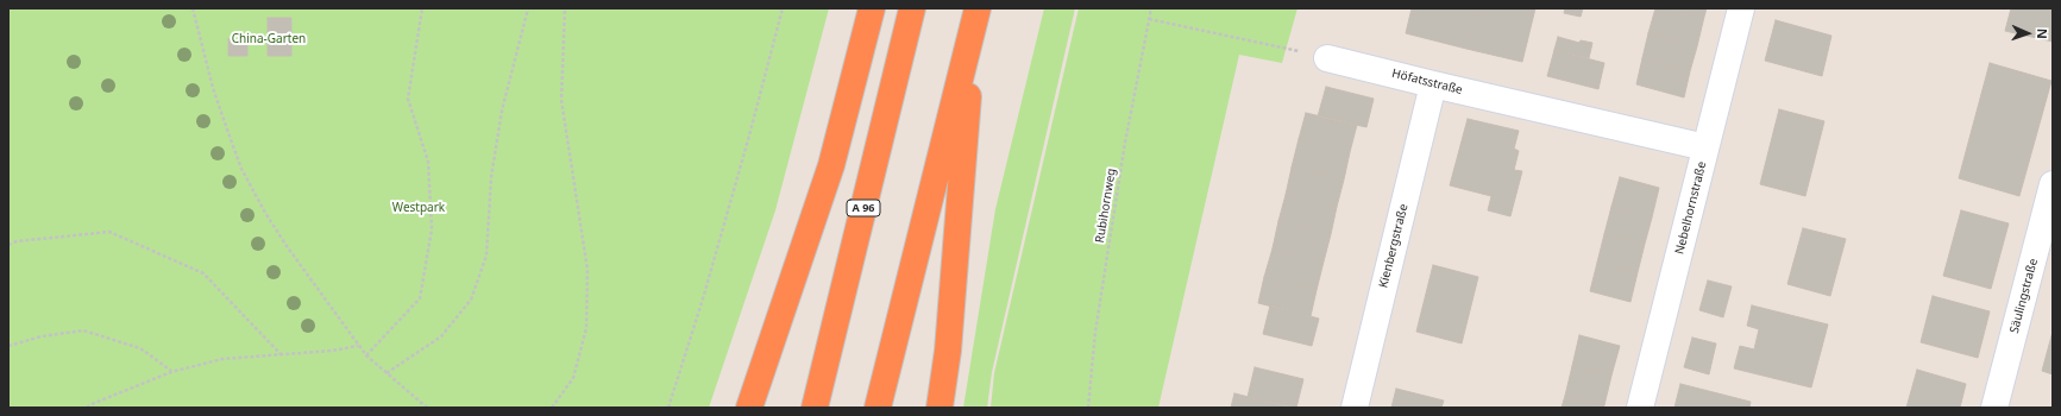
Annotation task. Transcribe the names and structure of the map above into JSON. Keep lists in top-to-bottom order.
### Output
{
  "streets": {
    "highway": ["A 96"],
    "street": [
      "Höfatsstraße",
      "Nebelhornstraße",
      "Kienbergstraße",
      "Säulingstraße"
    ],
    "path": ["Rubihornweg"]
  },
  "crossings": [
    ["Höfatsstraße", "Nebelhornstraße"],
    ["Höfatsstraße", "Kienbergstraße"]
  ],
  "parks": ["China-Garten", "Westpark"],
  "north": "right"
}
